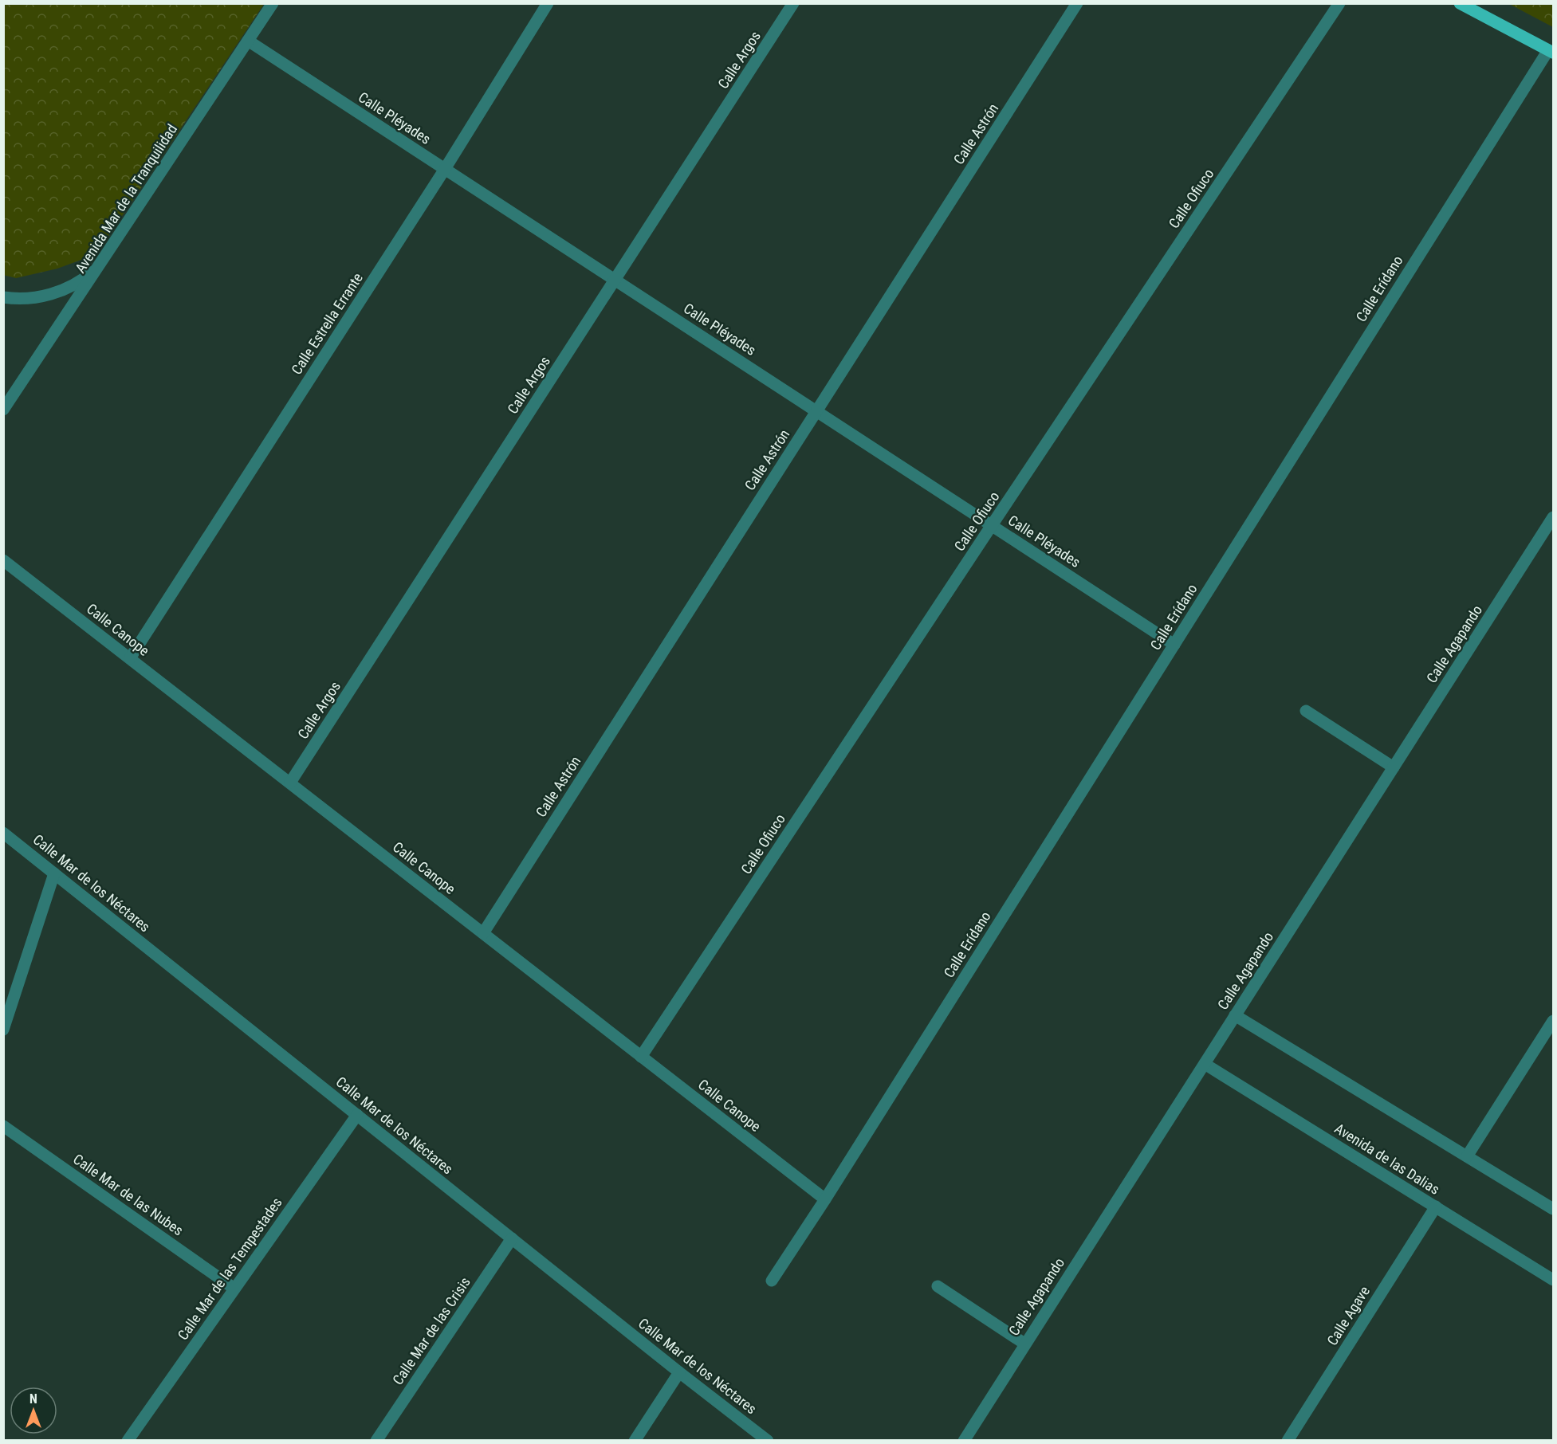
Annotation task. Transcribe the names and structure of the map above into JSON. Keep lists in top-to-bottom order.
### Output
{
  "streets": {
    "street": [
      "Calle Argos",
      "Calle Pléyades",
      "Calle Astrón",
      "Avenida Mar de la Tranquilidad",
      "Calle Ofiuco",
      "Calle Erídano",
      "Calle Estrella Errante",
      "Calle Canope",
      "Calle Agapando",
      "Calle Mar de los Néctares",
      "Avenida de las Dalias",
      "Calle Mar de las Nubes",
      "Calle Mar de las Tempestades",
      "Calle Agave",
      "Calle Mar de las Crisis"
    ]
  },
  "crossings": [
    ["Calle Argos", "Calle Pléyades"],
    ["Calle Argos", "Calle Canope"],
    ["Calle Pléyades", "Calle Astrón"],
    ["Calle Pléyades", "Avenida Mar de la Tranquilidad"],
    ["Calle Pléyades", "Calle Ofiuco"],
    ["Calle Pléyades", "Calle Erídano"],
    ["Calle Pléyades", "Calle Estrella Errante"],
    ["Calle Astrón", "Calle Canope"],
    ["Calle Ofiuco", "Calle Canope"],
    ["Calle Erídano", "Calle Canope"],
    ["Calle Estrella Errante", "Calle Canope"],
    ["Calle Agapando", "Avenida de las Dalias"],
    ["Calle Mar de los Néctares", "Calle Mar de las Tempestades"],
    ["Calle Mar de los Néctares", "Calle Mar de las Crisis"],
    ["Avenida de las Dalias", "Calle Agave"],
    ["Calle Mar de las Nubes", "Calle Mar de las Tempestades"]
  ],
  "north": "top"
}
